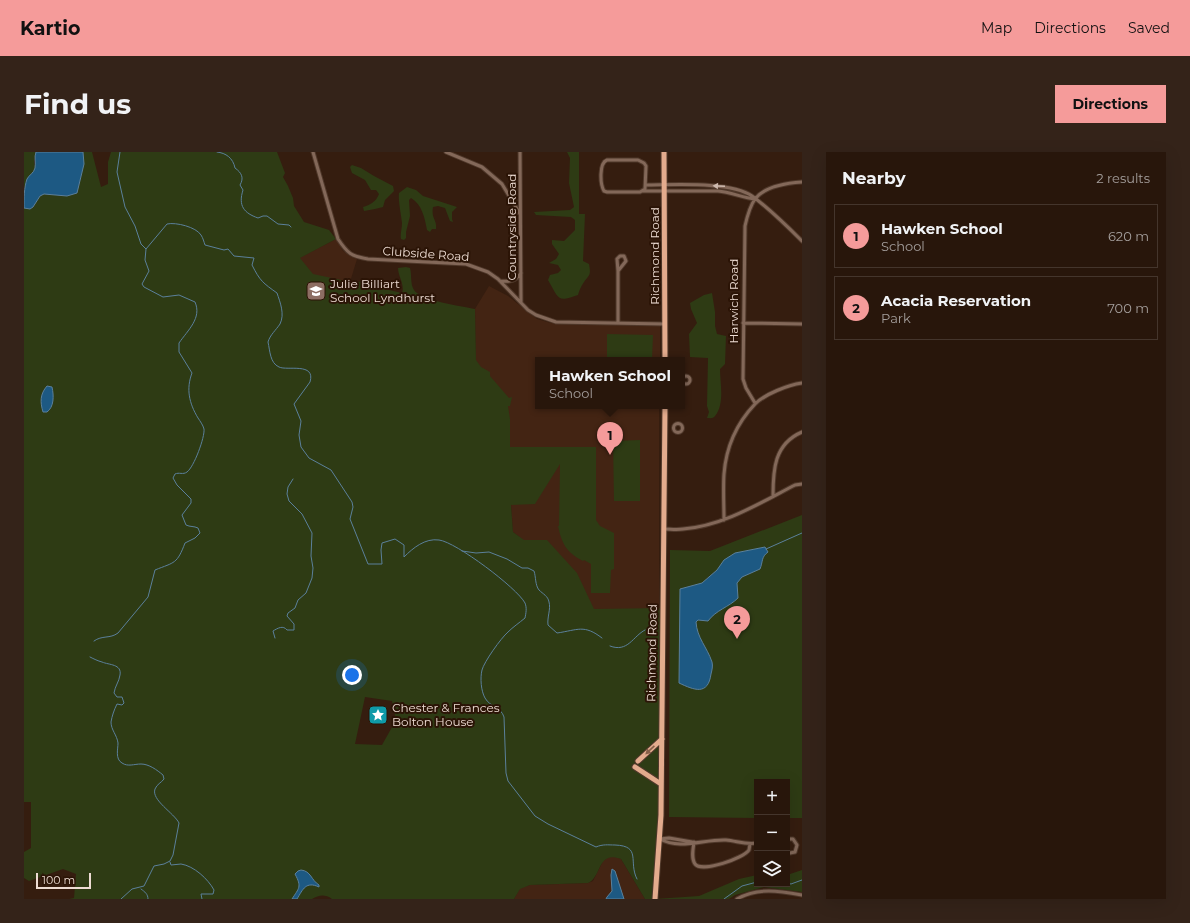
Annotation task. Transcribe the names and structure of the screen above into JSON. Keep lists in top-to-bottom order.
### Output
{
  "streets": {
    "main road": ["Richmond Road"],
    "street": ["Countryside Road", "Clubside Road", "Harwich Road"]
  },
  "crossings": [
    ["Countryside Road", "Clubside Road"],
    ["Clubside Road", "Richmond Road"]
  ],
  "places": {
    "school or university": ["Julie Billiart School Lyndhurst"],
    "place": ["Chester & Frances Bolton House"]
  },
  "scale_bar": "100 m",
  "page": {
    "header": "Kartio",
    "nav": ["Map", "Directions", "Saved"],
    "buttons": "Directions",
    "title": "Find us",
    "heading": ["Nearby", "2 results"],
    "list": [
      {
        "mark": "1",
        "name": "Hawken School",
        "note": "School",
        "value": "620 m"
      },
      {
        "mark": "2",
        "name": "Acacia Reservation",
        "note": "Park",
        "value": "700 m"
      }
    ],
    "popup": ["Hawken School", "School"],
    "pins": ["1", "2"],
    "map_buttons": ["+", "−"],
    "scale": "100 m"
  }
}
